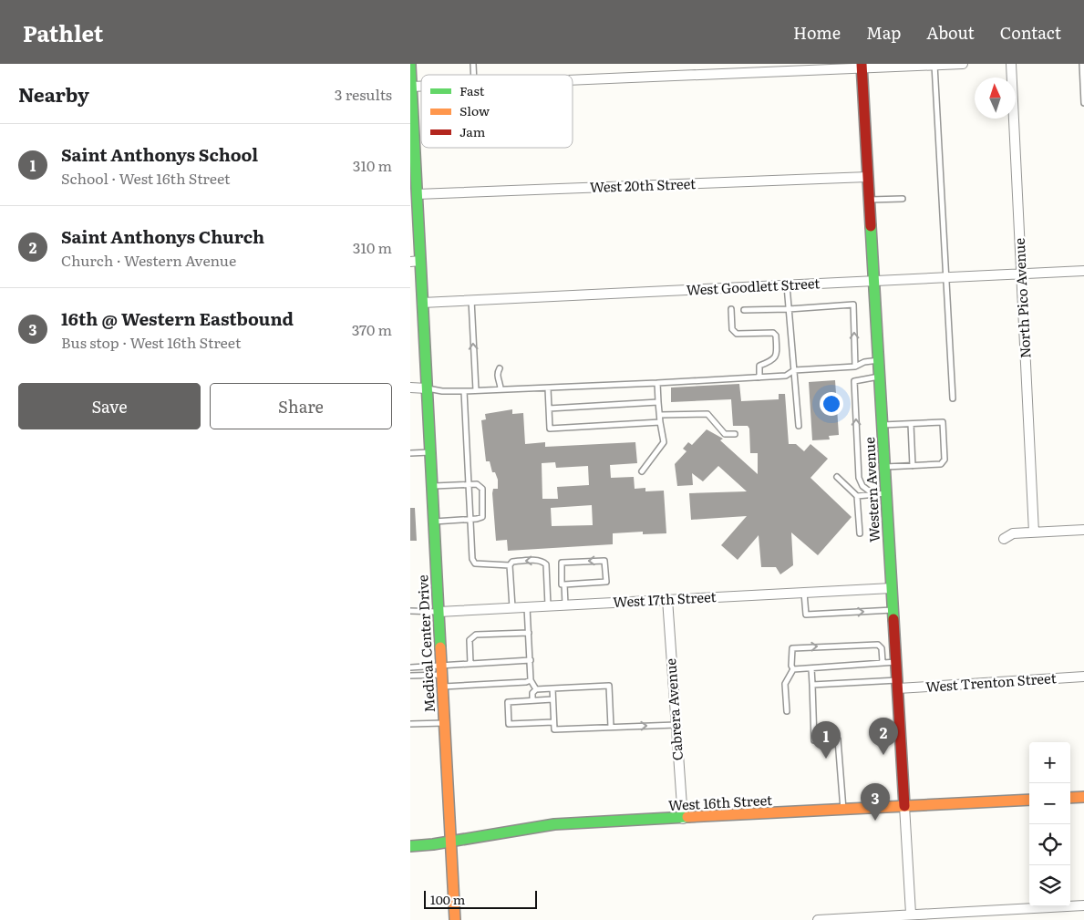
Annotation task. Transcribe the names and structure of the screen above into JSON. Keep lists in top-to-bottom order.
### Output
{
  "streets": {
    "street": [
      "West 20th Street",
      "West Goodlett Street",
      "North Pico Avenue",
      "Western Avenue",
      "West 17th Street",
      "Medical Center Drive",
      "West Trenton Street",
      "Cabrera Avenue",
      "West 16th Street"
    ]
  },
  "crossings": [
    ["West 20th Street", "Western Avenue"],
    ["West 20th Street", "Medical Center Drive"],
    ["West Goodlett Street", "North Pico Avenue"],
    ["West Goodlett Street", "Western Avenue"],
    ["West Goodlett Street", "Medical Center Drive"],
    ["Western Avenue", "West 17th Street"],
    ["Western Avenue", "West Trenton Street"],
    ["Western Avenue", "West 16th Street"],
    ["West 17th Street", "Medical Center Drive"],
    ["West 17th Street", "Cabrera Avenue"],
    ["Medical Center Drive", "West 16th Street"],
    ["Cabrera Avenue", "West 16th Street"]
  ],
  "legend": ["Fast", "Slow", "Jam"],
  "scale_bar": "100 m",
  "north": "top",
  "page": {
    "header": "Pathlet",
    "nav": [
      "Home",
      "Map",
      "About",
      "Contact"
    ],
    "heading": ["Nearby", "3 results"],
    "list": [
      {
        "mark": "1",
        "name": "Saint Anthonys School",
        "note": "School · West 16th Street",
        "value": "310 m"
      },
      {
        "mark": "2",
        "name": "Saint Anthonys Church",
        "note": "Church · Western Avenue",
        "value": "310 m"
      },
      {
        "mark": "3",
        "name": "16th @ Western Eastbound",
        "note": "Bus stop · West 16th Street",
        "value": "370 m"
      }
    ],
    "buttons": ["Save", "Share"],
    "pins": ["2", "1", "3"],
    "map_buttons": ["+", "−"],
    "scale": "100 m"
  }
}
